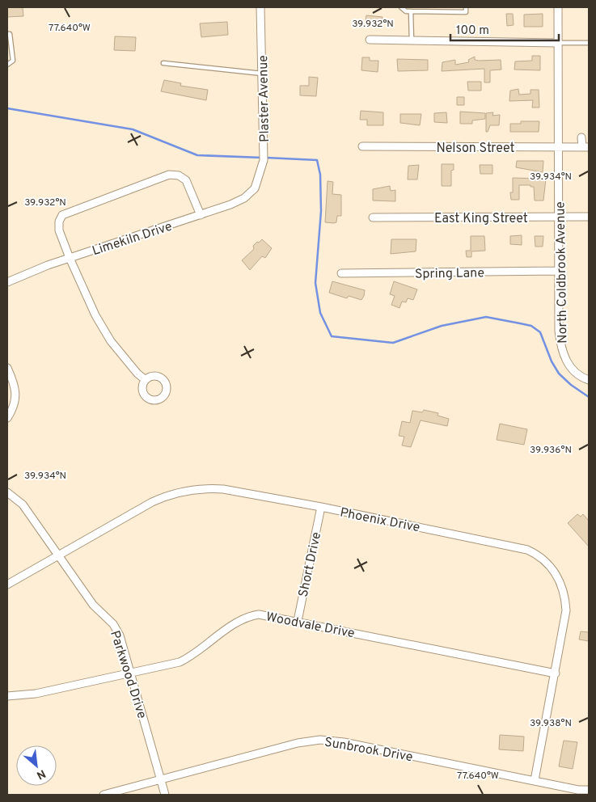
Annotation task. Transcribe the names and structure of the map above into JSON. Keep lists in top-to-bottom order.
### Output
{
  "streets": {
    "street": [
      "Plaster Avenue",
      "Nelson Street",
      "East King Street",
      "Limekiln Drive",
      "Spring Lane",
      "North Coldbrook Avenue",
      "Phoenix Drive",
      "Short Drive",
      "Woodvale Drive",
      "Parkwood Drive",
      "Sunbrook Drive"
    ]
  },
  "crossings": [
    ["Plaster Avenue", "Limekiln Drive"],
    ["Nelson Street", "North Coldbrook Avenue"],
    ["East King Street", "North Coldbrook Avenue"],
    ["Spring Lane", "North Coldbrook Avenue"],
    ["Phoenix Drive", "Short Drive"],
    ["Phoenix Drive", "Woodvale Drive"],
    ["Phoenix Drive", "Parkwood Drive"],
    ["Phoenix Drive", "Sunbrook Drive"],
    ["Short Drive", "Woodvale Drive"],
    ["Woodvale Drive", "Parkwood Drive"],
    ["Parkwood Drive", "Sunbrook Drive"]
  ],
  "scale_bar": "100 m",
  "north": "bottom right",
  "coordinates": [
    "39.932°N",
    "77.640°W",
    "39.934°N",
    "39.936°N",
    "39.938°N"
  ]
}
